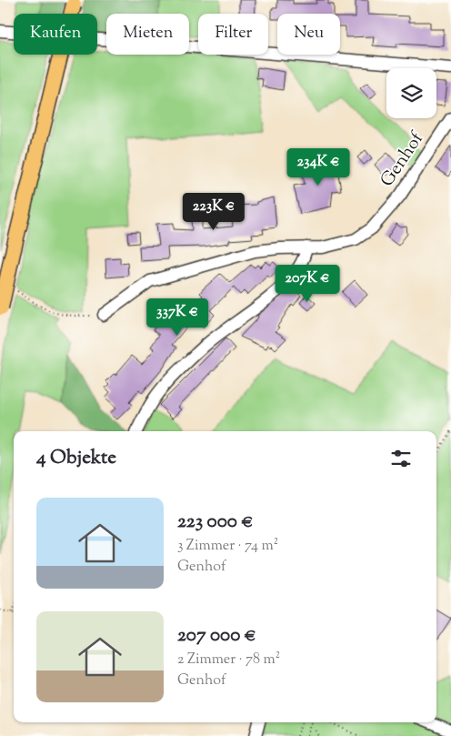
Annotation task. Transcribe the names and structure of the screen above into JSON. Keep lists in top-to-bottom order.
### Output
{
  "streets": {
    "street": ["Genhof"]
  },
  "page": {
    "chip": [
      "Kaufen",
      "Mieten",
      "Filter",
      "Neu"
    ],
    "price": [
      "234K €",
      "223K €",
      "207K €",
      "337K €"
    ],
    "heading": "4 Objekte",
    "list": [
      {
        "name": "223 000 €",
        "note": "3 Zimmer · 74 m² · Genhof"
      },
      {
        "name": "207 000 €",
        "note": "2 Zimmer · 78 m² · Genhof"
      }
    ]
  }
}
